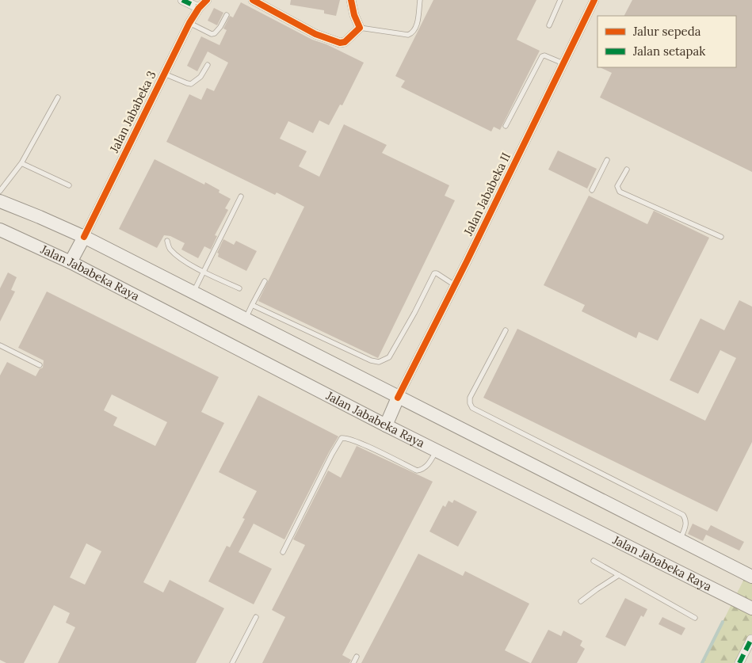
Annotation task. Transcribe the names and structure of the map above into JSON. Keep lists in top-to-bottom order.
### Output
{
  "streets": {
    "main road": ["Jalan Jababeka Raya"],
    "street": ["Jalan Jababeka 3", "Jalan Jababeka II"]
  },
  "legend": ["Jalur sepeda", "Jalan setapak"]
}
